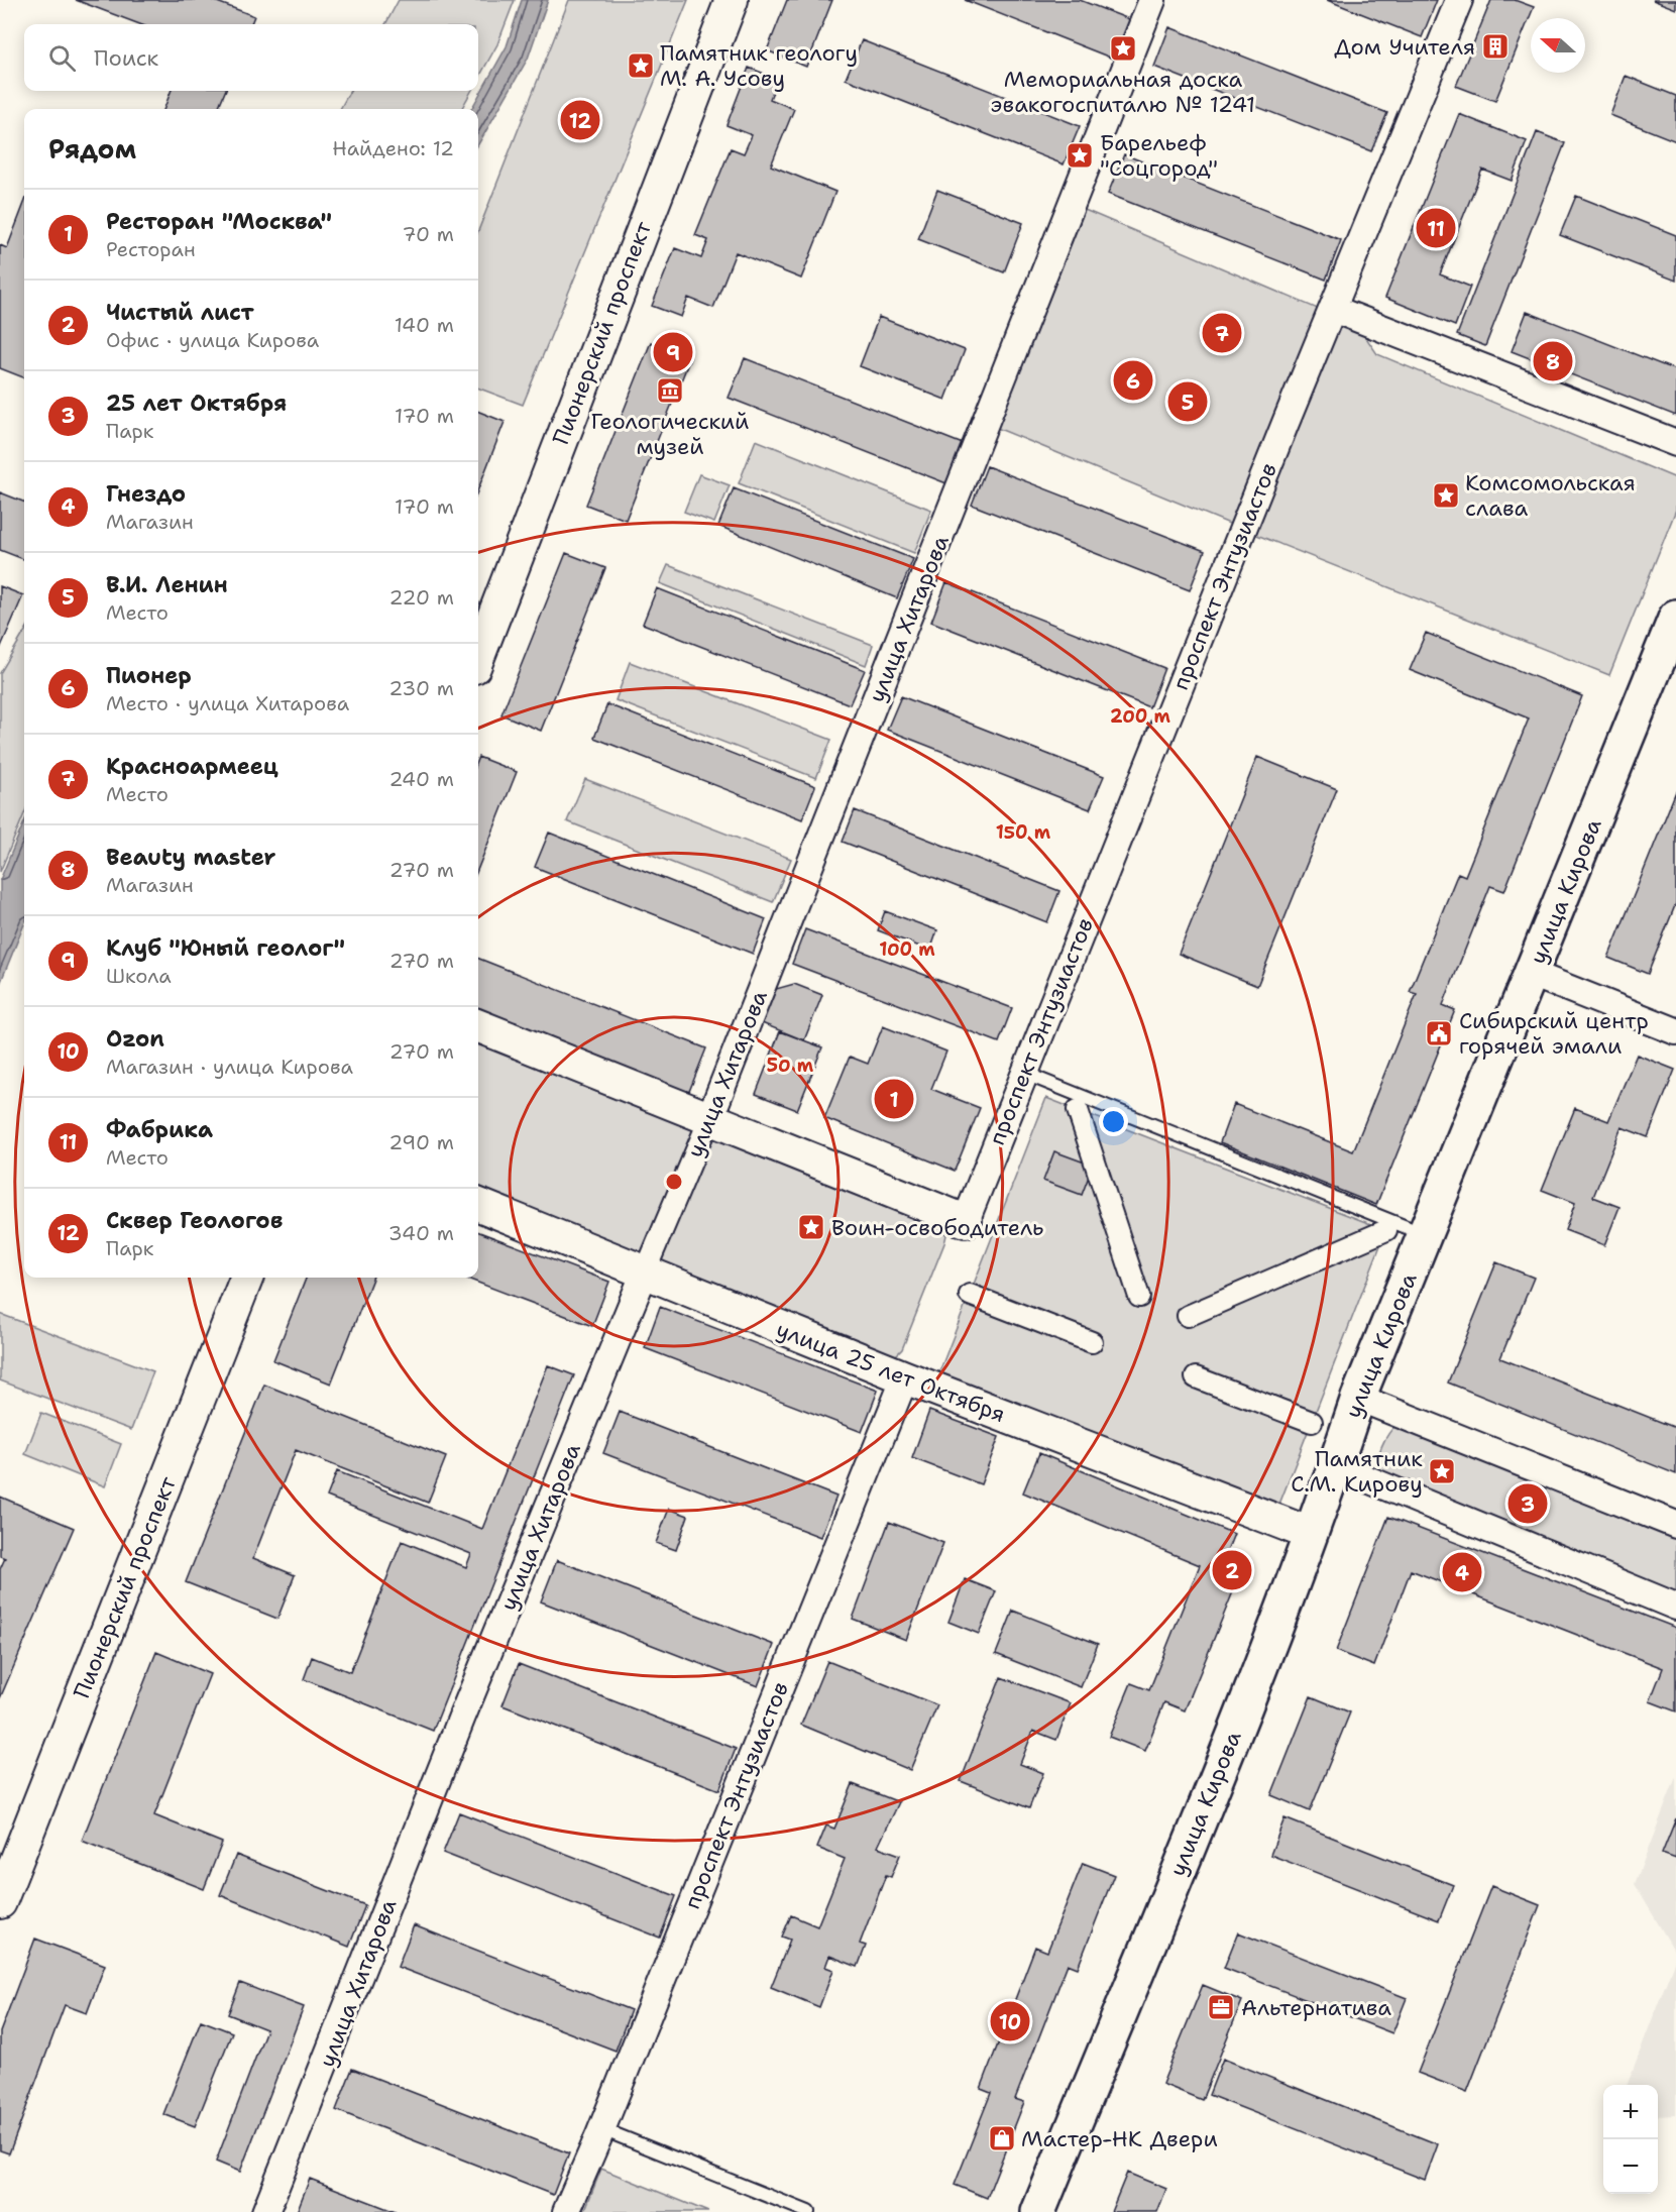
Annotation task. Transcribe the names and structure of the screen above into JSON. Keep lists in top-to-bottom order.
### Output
{
  "streets": {
    "main road": ["улица Кирова"],
    "street": [
      "Пионерский проспект",
      "проспект Энтузиастов",
      "улица Хитарова",
      "улица 25 лет Октября"
    ]
  },
  "crossings": [
    ["проспект Энтузиастов", "улица 25 лет Октября"],
    ["улица Хитарова", "улица 25 лет Октября"],
    ["улица Кирова", "улица 25 лет Октября"]
  ],
  "places": {
    "building": ["Дом Учителя"],
    "place": [
      "Мемориальная доска эвакогоспиталю № 1241",
      "Памятник геологу М. А. Усову",
      "Барельеф \"Соцгород\"",
      "Комсомольская слава",
      "Воин-освободитель",
      "Памятник С.М. Кирову"
    ],
    "museum": ["Геологический музей"],
    "public building": ["Сибирский центр горячей эмали"],
    "office": ["Альтернатива"],
    "shop": ["Мастер-НК Двери"]
  },
  "north": "left",
  "page": {
    "search": "Поиск",
    "pins": [
      "12",
      "11",
      "7",
      "9",
      "8",
      "6",
      "5",
      "1",
      "3",
      "2",
      "4",
      "10"
    ],
    "heading": ["Рядом", "Найдено: 12"],
    "list": [
      {
        "mark": "1",
        "name": "Ресторан \"Москва\"",
        "note": "Ресторан",
        "value": "70 m"
      },
      {
        "mark": "2",
        "name": "Чистый лист",
        "note": "Офис · улица Кирова",
        "value": "140 m"
      },
      {
        "mark": "3",
        "name": "25 лет Октября",
        "note": "Парк",
        "value": "170 m"
      },
      {
        "mark": "4",
        "name": "Гнездо",
        "note": "Магазин",
        "value": "170 m"
      },
      {
        "mark": "5",
        "name": "В.И. Ленин",
        "note": "Место",
        "value": "220 m"
      },
      {
        "mark": "6",
        "name": "Пионер",
        "note": "Место · улица Хитарова",
        "value": "230 m"
      },
      {
        "mark": "7",
        "name": "Красноармеец",
        "note": "Место",
        "value": "240 m"
      },
      {
        "mark": "8",
        "name": "Beauty master",
        "note": "Магазин",
        "value": "270 m"
      },
      {
        "mark": "9",
        "name": "Клуб \"Юный геолог\"",
        "note": "Школа",
        "value": "270 m"
      },
      {
        "mark": "10",
        "name": "Ozon",
        "note": "Магазин · улица Кирова",
        "value": "270 m"
      },
      {
        "mark": "11",
        "name": "Фабрика",
        "note": "Место",
        "value": "290 m"
      },
      {
        "mark": "12",
        "name": "Сквер Геологов",
        "note": "Парк",
        "value": "340 m"
      }
    ],
    "map_buttons": ["+", "−"]
  },
  "rings": [
    "200 m",
    "150 m",
    "100 m",
    "50 m"
  ]
}
